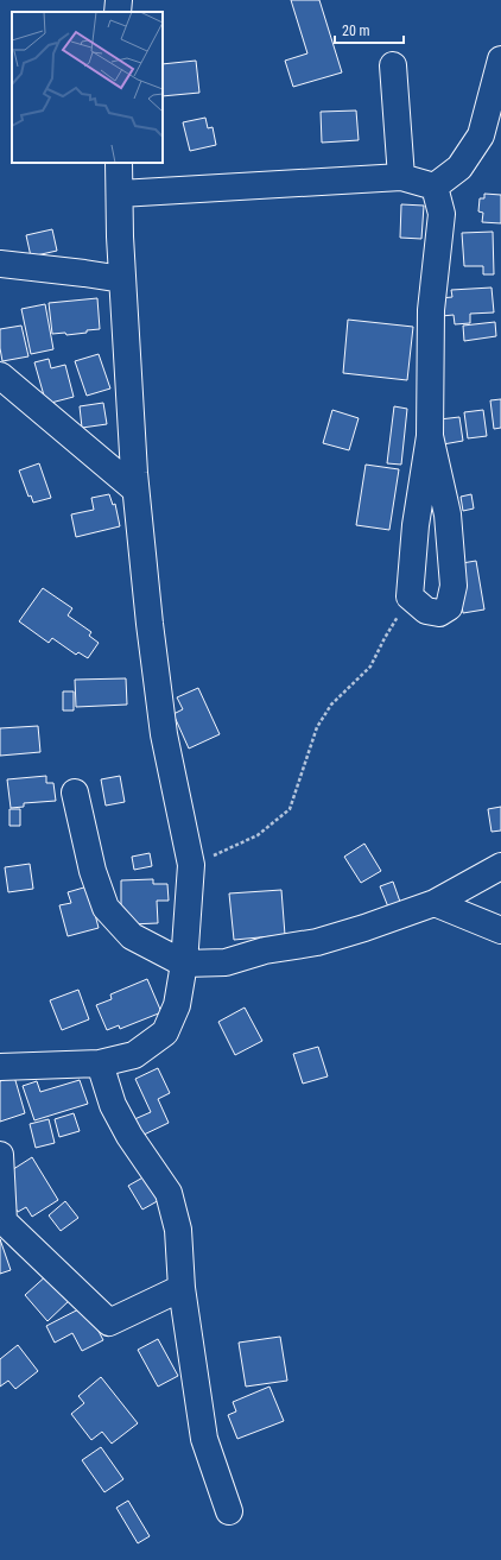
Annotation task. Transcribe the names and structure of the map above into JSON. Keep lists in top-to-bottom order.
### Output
{
  "scale_bar": "20 m"
}
